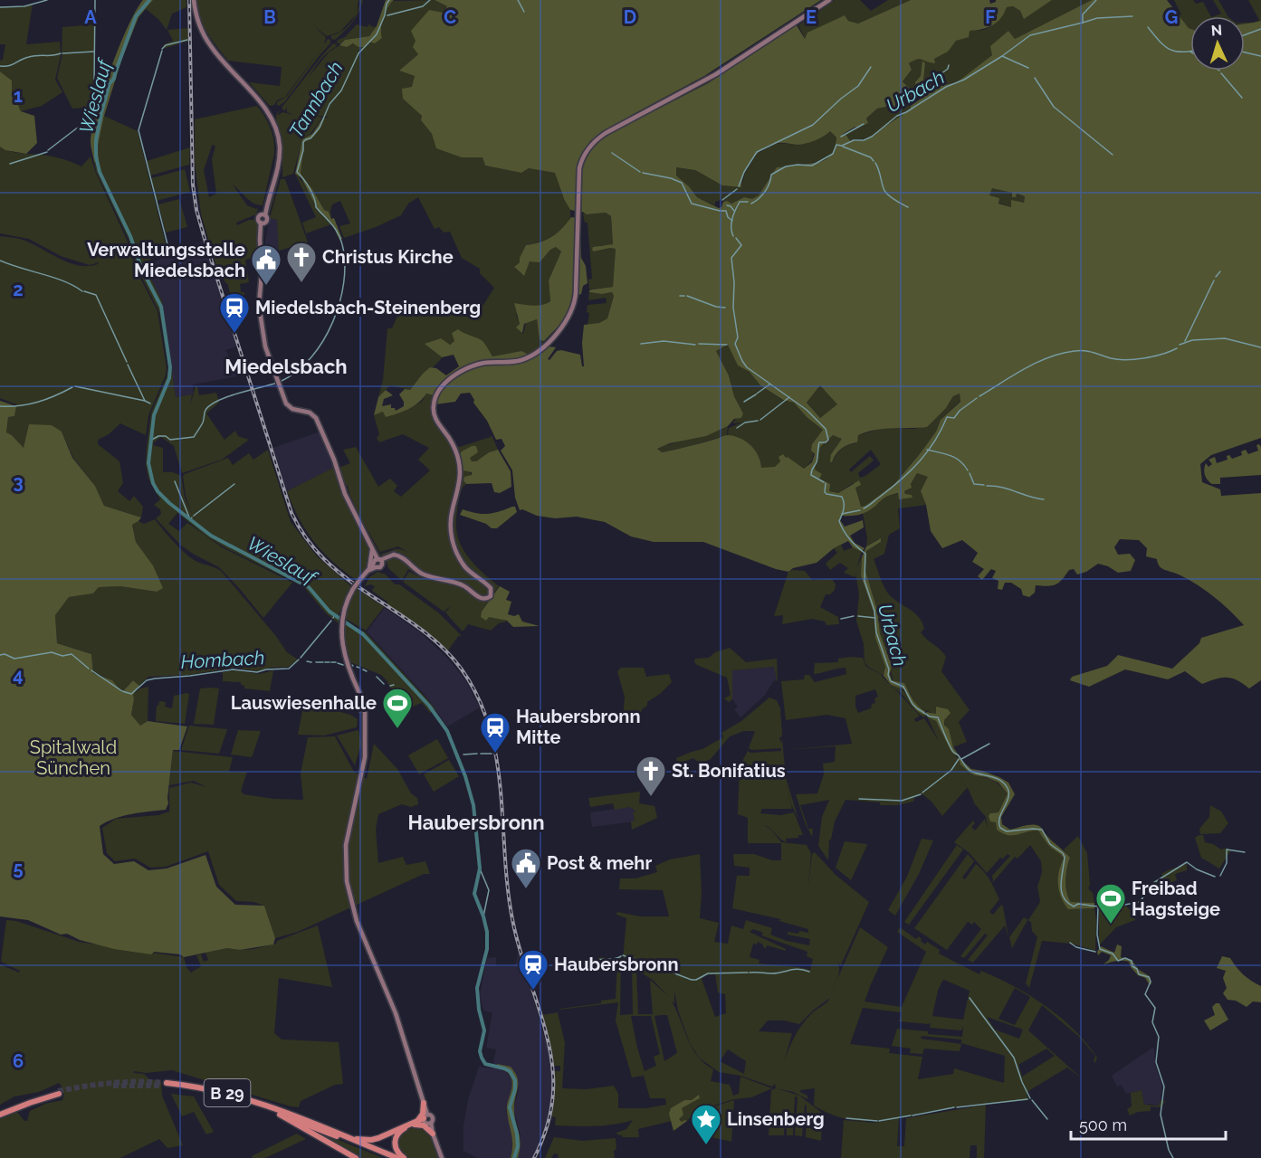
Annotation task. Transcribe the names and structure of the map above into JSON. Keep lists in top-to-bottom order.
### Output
{
  "streets": {
    "highway": ["B 29"]
  },
  "districts": ["Miedelsbach", "Haubersbronn"],
  "water": [
    "Urbach",
    "Wieslauf",
    "Tannbach",
    "Hombach"
  ],
  "parks": ["Spitalwald Sünchen"],
  "places": {
    "church": ["Christus Kirche", "St. Bonifatius"],
    "public building": ["Verwaltungsstelle Miedelsbach", "Post & mehr"],
    "station": ["Miedelsbach-Steinenberg", "Haubersbronn Mitte", "Haubersbronn"],
    "sports": ["Lauswiesenhalle", "Freibad Hagsteige"],
    "place": ["Linsenberg"]
  },
  "scale_bar": "500 m",
  "north": "top",
  "grid": {
    "columns": [
      "A",
      "B",
      "C",
      "D",
      "E",
      "F",
      "G"
    ],
    "rows": [
      "1",
      "2",
      "3",
      "4",
      "5",
      "6"
    ]
  }
}
